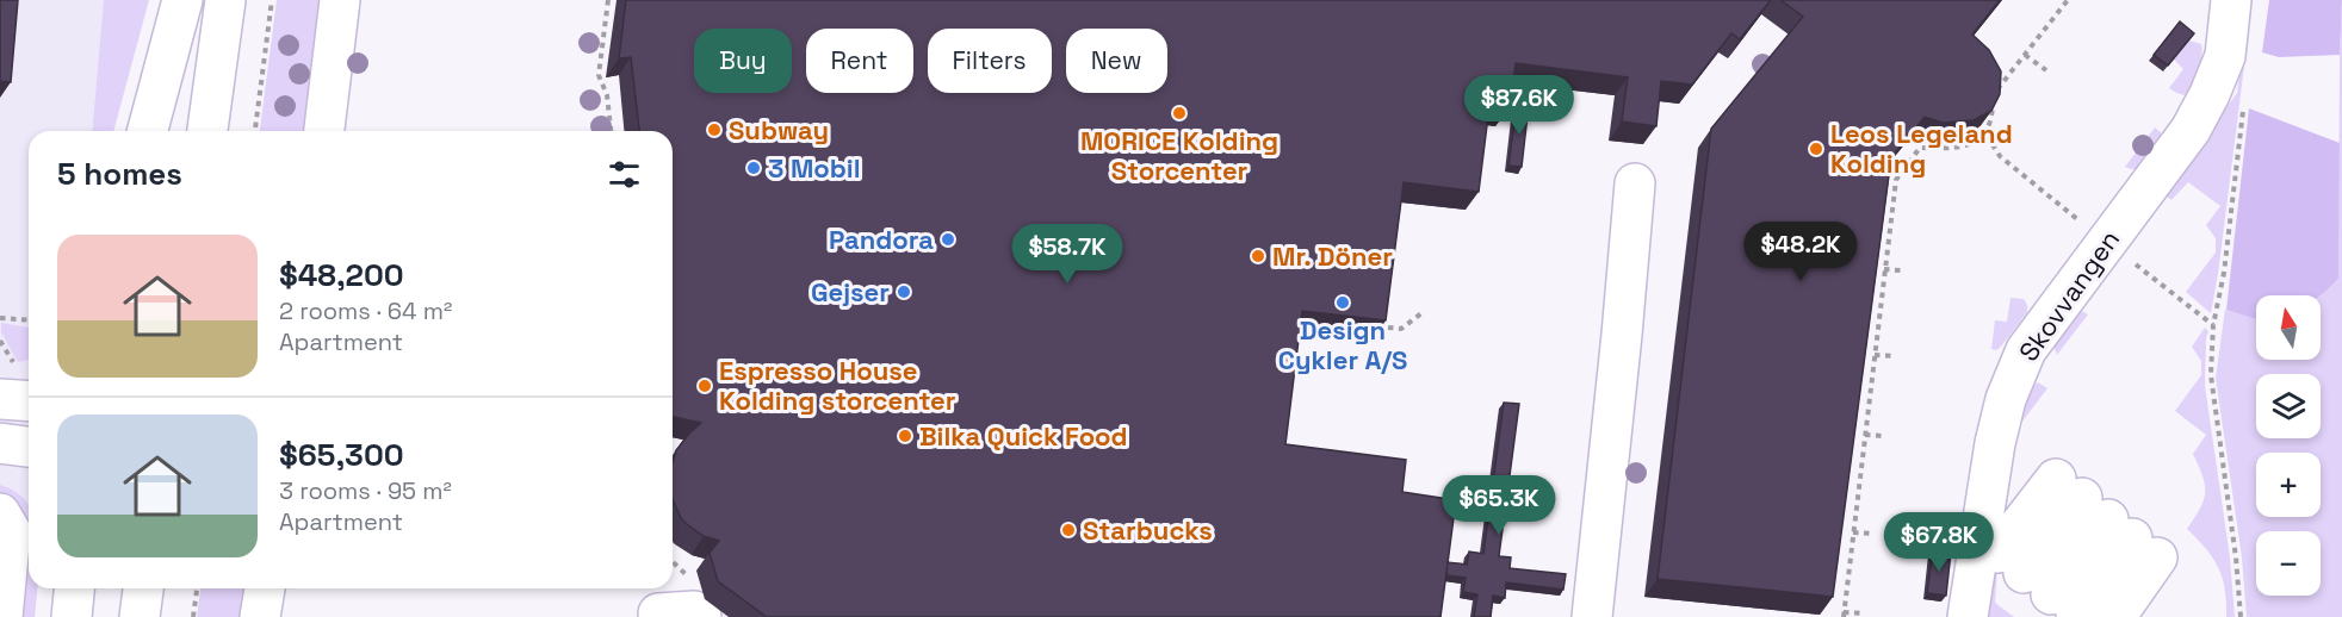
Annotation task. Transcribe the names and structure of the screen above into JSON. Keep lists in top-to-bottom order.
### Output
{
  "streets": {
    "street": ["Skovvangen"]
  },
  "places": [
    "MORICE Kolding Storcenter",
    "Subway",
    "Leos Legeland Kolding",
    "3 Mobil",
    "Pandora",
    "Mr. Döner",
    "Gejser",
    "Design Cykler A/S",
    "Espresso House Kolding storcenter",
    "Bilka Quick Food",
    "Starbucks"
  ],
  "north": "top",
  "page": {
    "chip": [
      "Buy",
      "Rent",
      "Filters",
      "New"
    ],
    "price": [
      "$87.6K",
      "$48.2K",
      "$58.7K",
      "$65.3K",
      "$67.8K"
    ],
    "heading": "5 homes",
    "list": [
      {
        "name": "$48,200",
        "note": "2 rooms · 64 m² · Apartment"
      },
      {
        "name": "$65,300",
        "note": "3 rooms · 95 m² · Apartment"
      }
    ],
    "map_buttons": ["+", "−"]
  }
}
